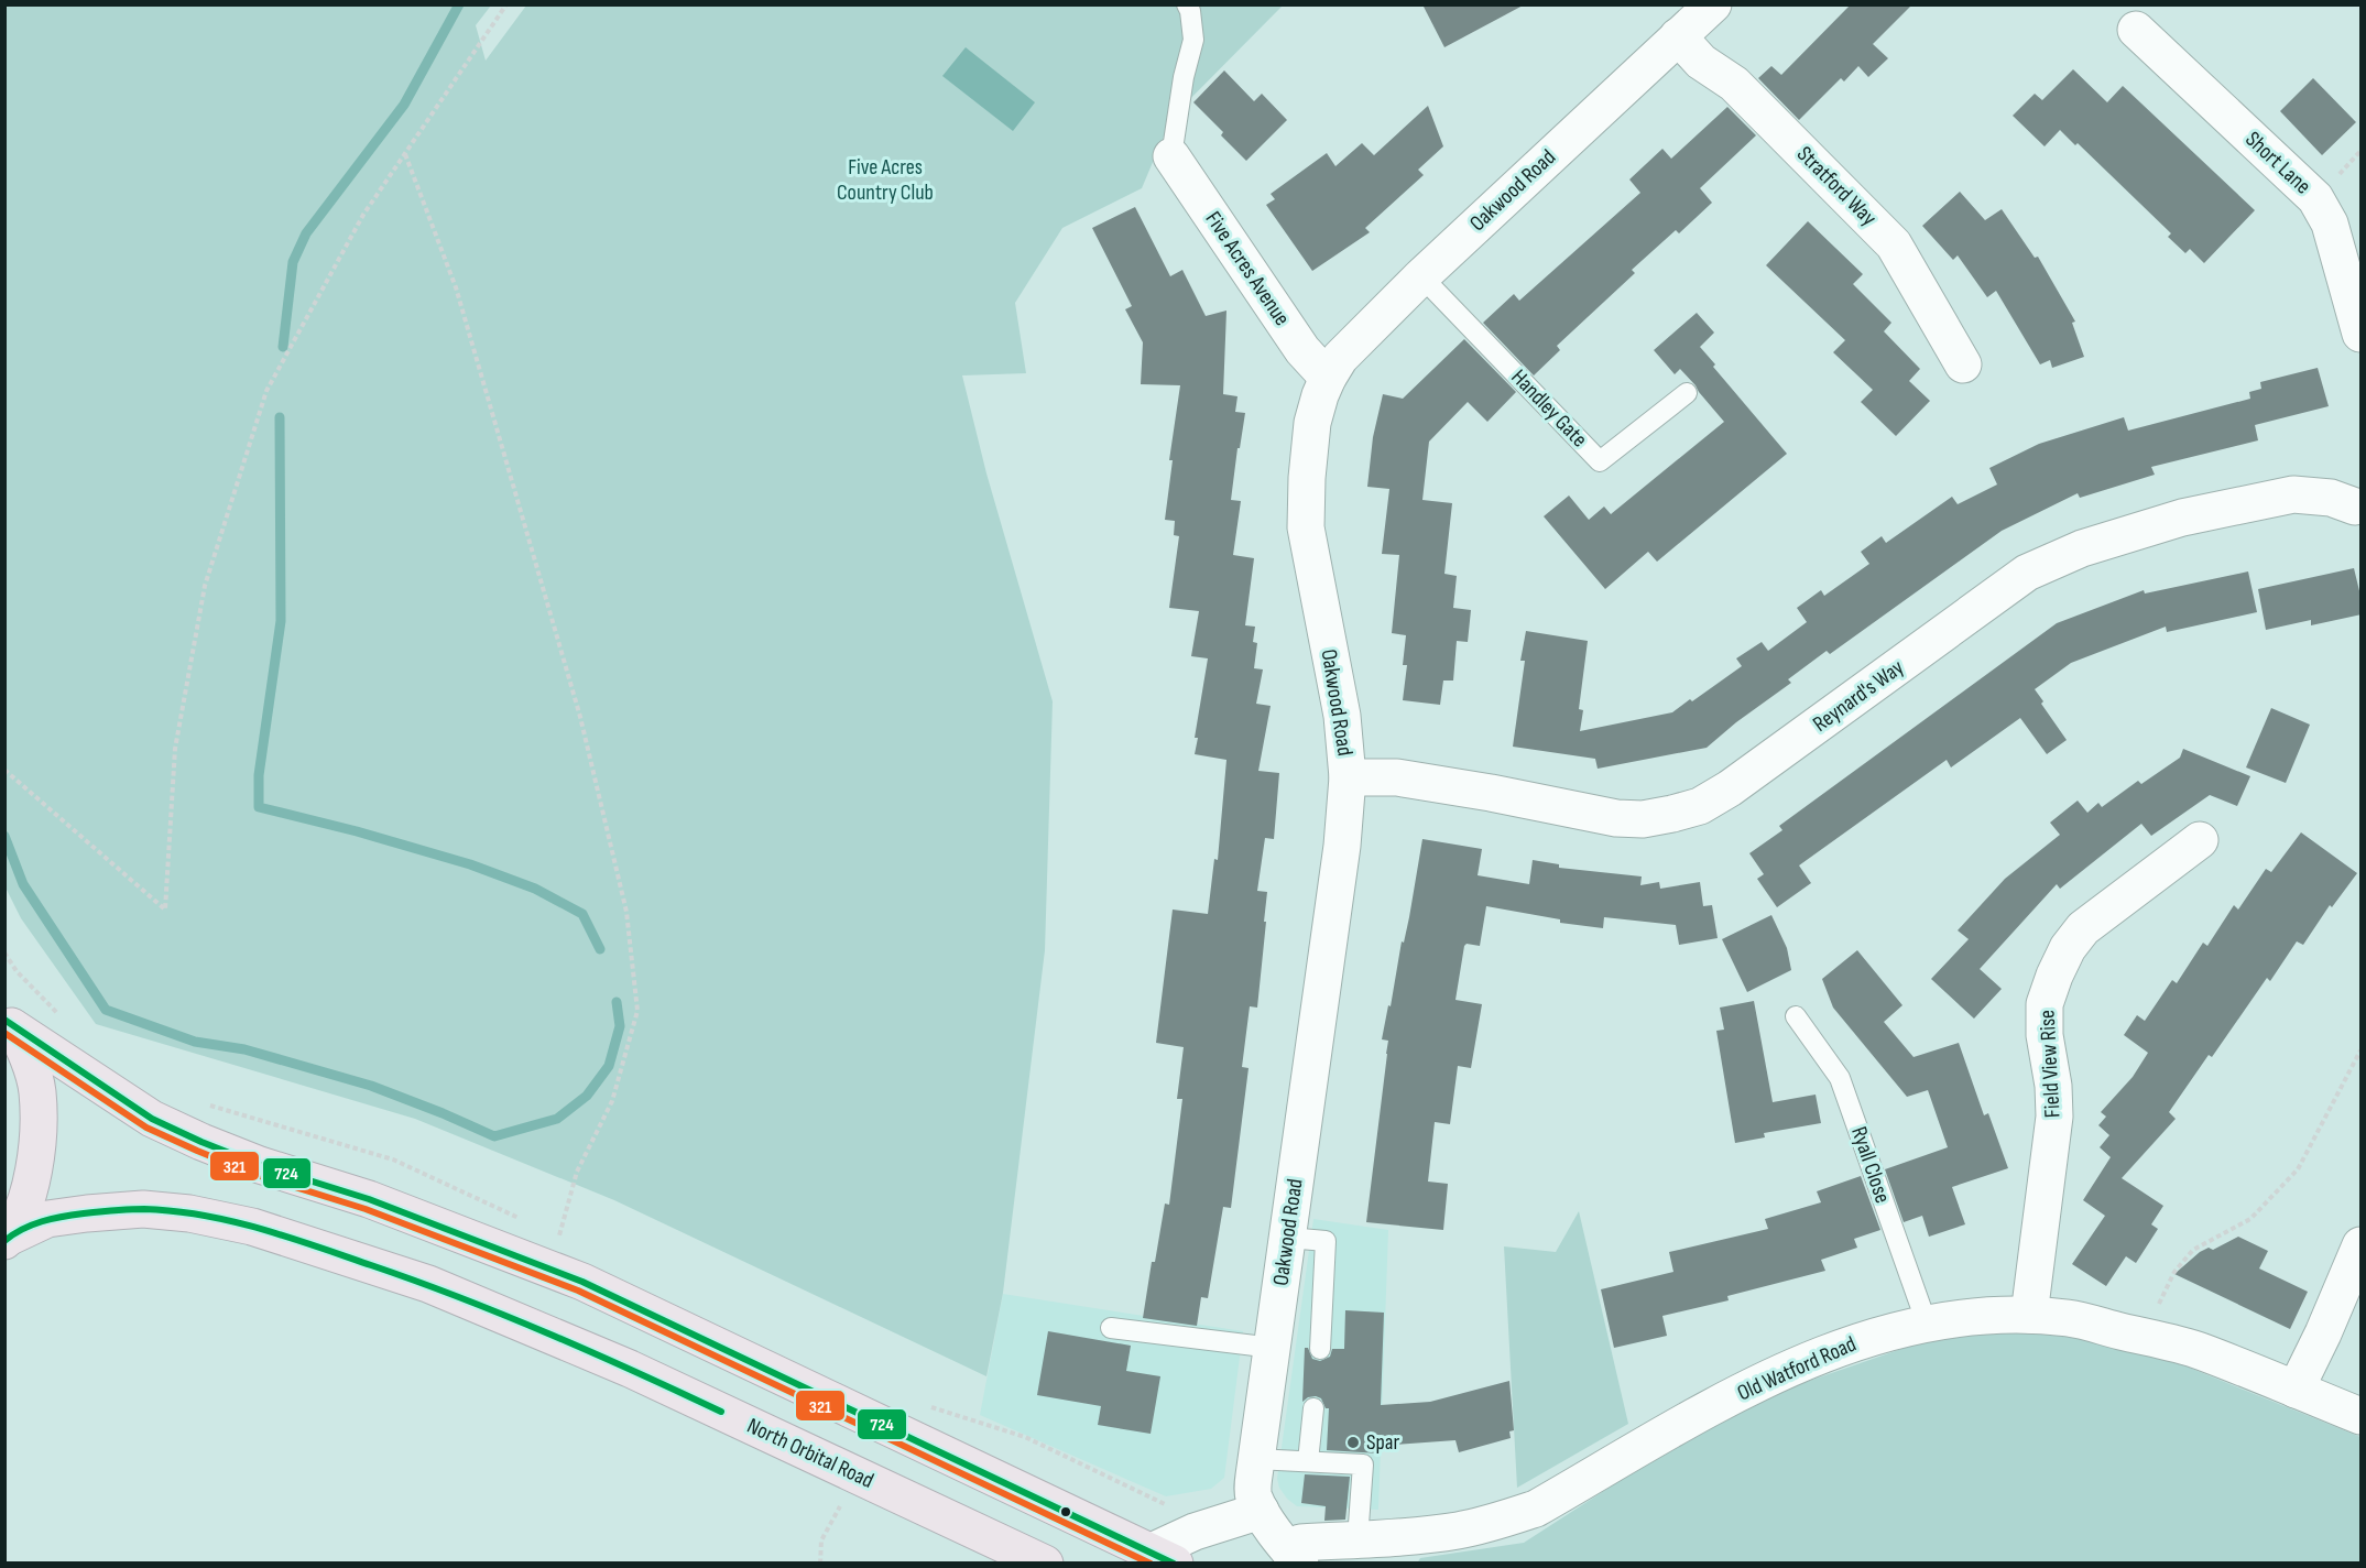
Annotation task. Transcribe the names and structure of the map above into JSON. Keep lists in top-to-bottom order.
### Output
{
  "streets": {
    "highway": ["North Orbital Road"],
    "street": [
      "Short Lane",
      "Stratford Way",
      "Oakwood Road",
      "Five Acres Avenue",
      "Reynard's Way",
      "Field View Rise",
      "Old Watford Road"
    ],
    "lane": ["Handley Gate", "Ryall Close"]
  },
  "crossings": [
    ["Stratford Way", "Oakwood Road"],
    ["Oakwood Road", "Five Acres Avenue"],
    ["Oakwood Road", "Handley Gate"],
    ["Oakwood Road", "Reynard's Way"],
    ["Oakwood Road", "Old Watford Road"],
    ["Field View Rise", "Old Watford Road"],
    ["Ryall Close", "Old Watford Road"]
  ],
  "parks": ["Five Acres Country Club"],
  "places": ["Spar"],
  "lines": ["transit line 724", "transit line 321"]
}
